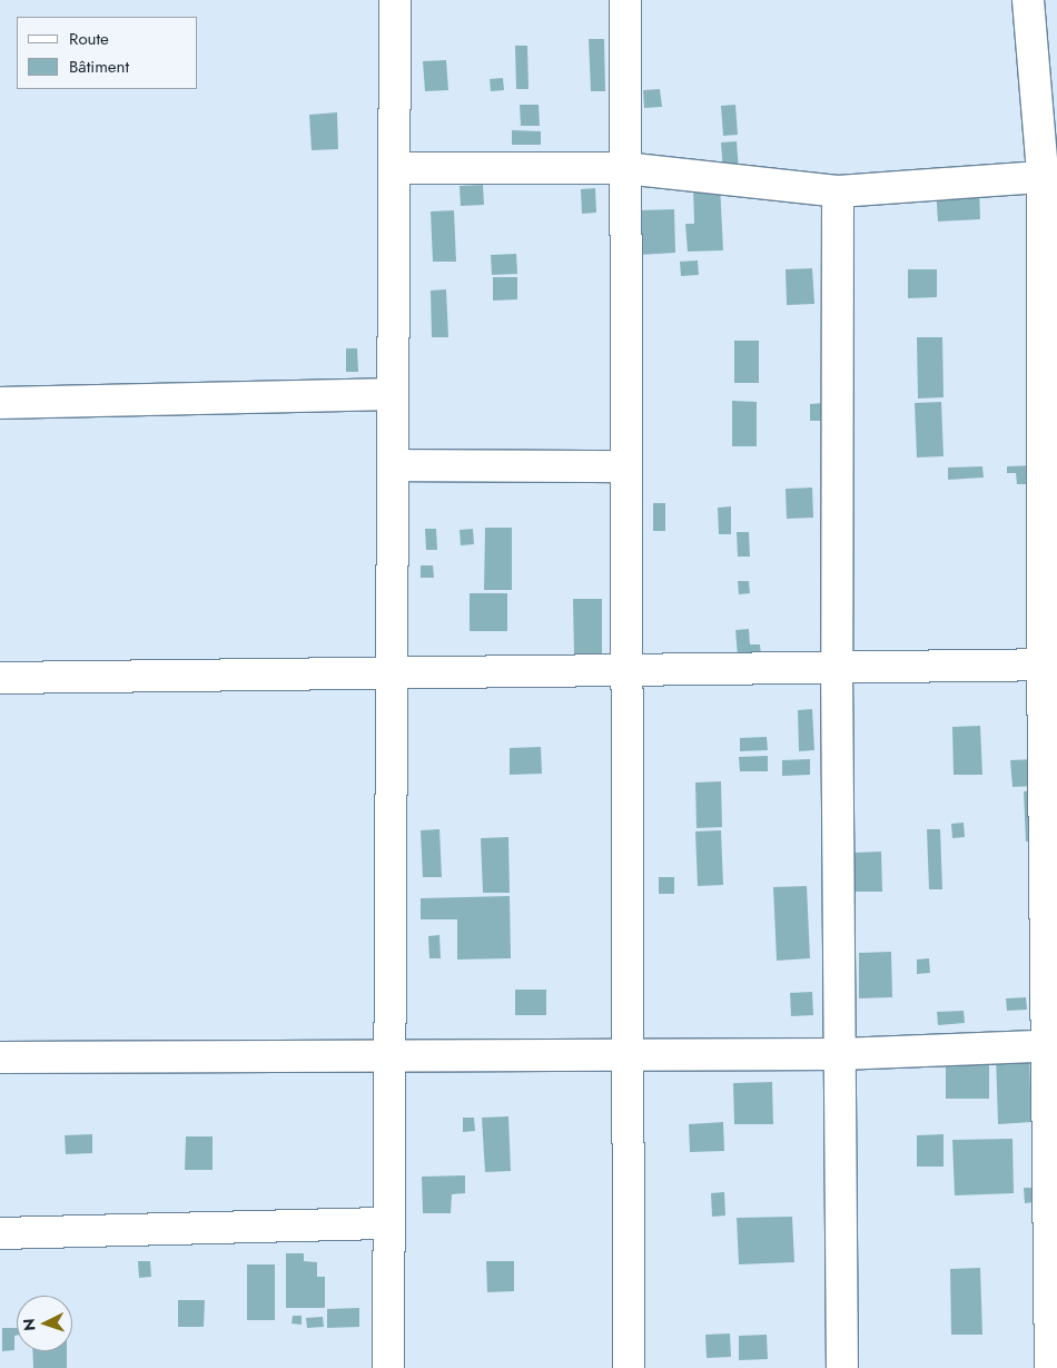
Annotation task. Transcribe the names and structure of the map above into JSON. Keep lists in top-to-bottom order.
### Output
{
  "legend": ["Route", "Bâtiment"],
  "north": "left"
}
